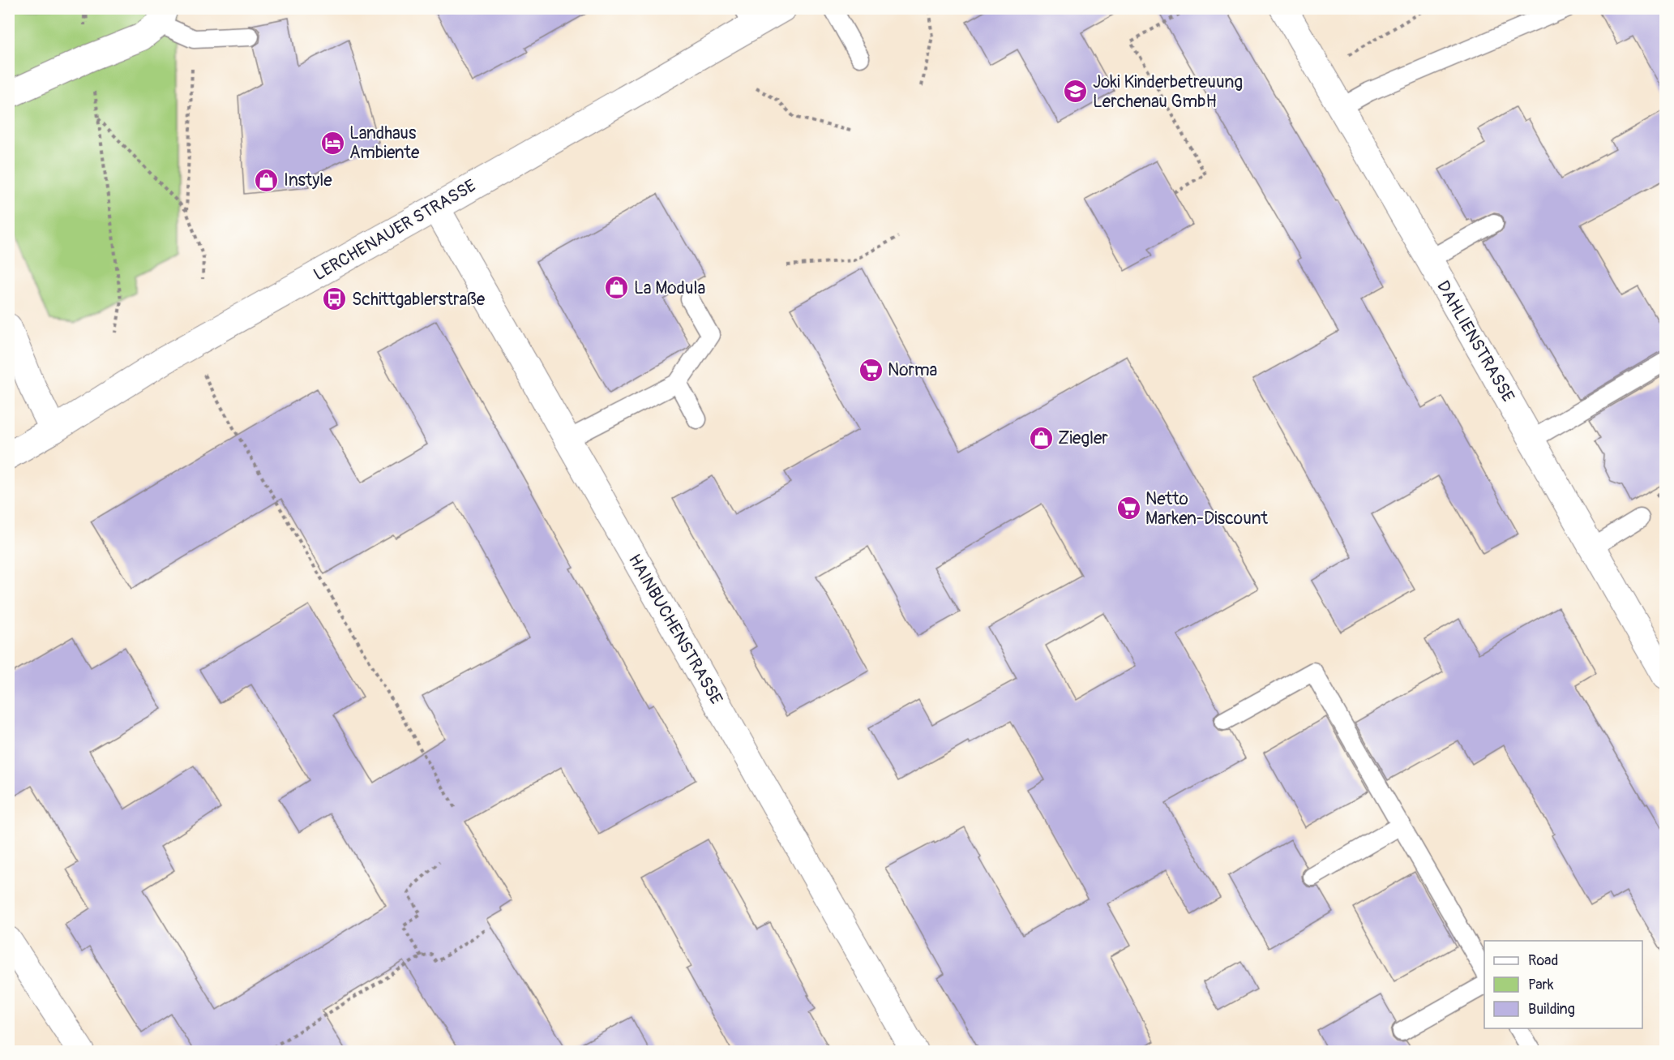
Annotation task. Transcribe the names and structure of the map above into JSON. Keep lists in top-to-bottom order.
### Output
{
  "streets": {
    "street": ["LERCHENAUER STRASSE", "DAHLIENSTRASSE", "HAINBUCHENSTRASSE"]
  },
  "crossings": [
    ["LERCHENAUER STRASSE", "HAINBUCHENSTRASSE"]
  ],
  "places": {
    "school or university": ["Joki Kinderbetreuung Lerchenau GmbH"],
    "hotel": ["Landhaus Ambiente"],
    "shop": ["Instyle", "La Modula", "Ziegler"],
    "bus stop": ["Schittgablerstraße"],
    "supermarket": ["Norma", "Netto Marken-Discount"]
  },
  "legend": ["Road", "Park", "Building"]
}
